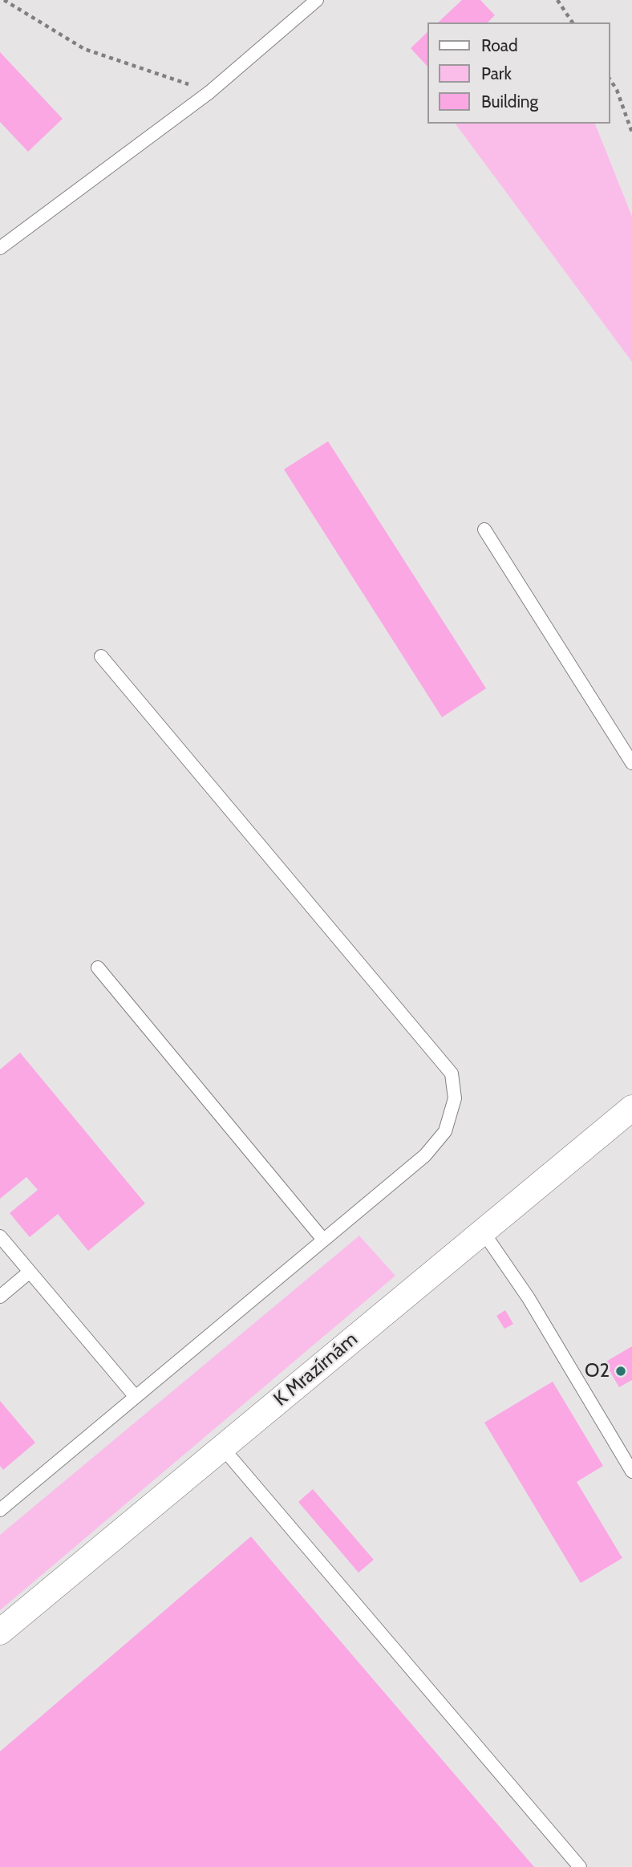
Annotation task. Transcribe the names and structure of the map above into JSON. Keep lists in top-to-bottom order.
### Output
{
  "streets": {
    "street": ["K Mrazírnám"]
  },
  "places": ["O2"],
  "legend": ["Road", "Park", "Building"]
}
